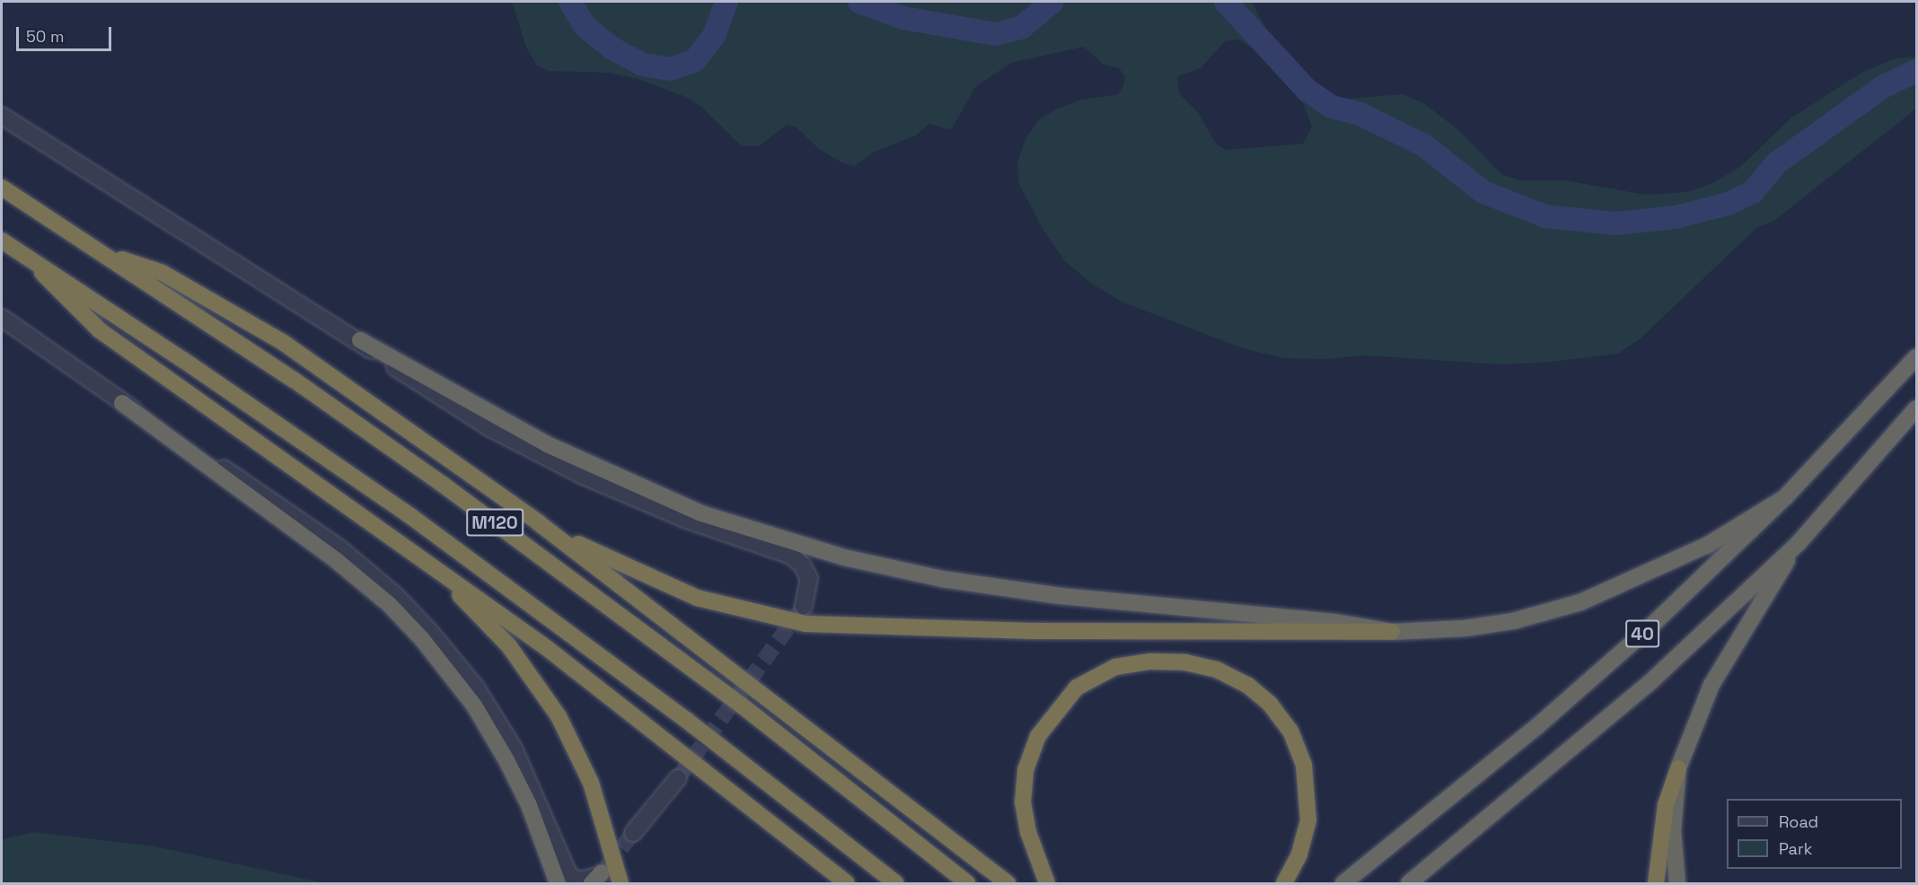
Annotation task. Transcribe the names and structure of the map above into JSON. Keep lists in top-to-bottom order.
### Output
{
  "streets": {
    "highway": ["M120", "40"]
  },
  "legend": ["Road", "Park"],
  "scale_bar": "50 m"
}
